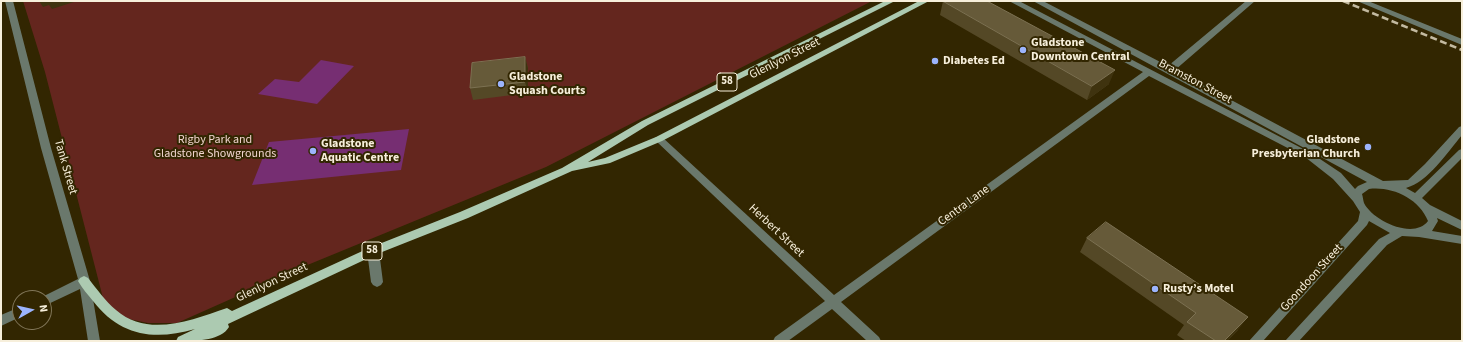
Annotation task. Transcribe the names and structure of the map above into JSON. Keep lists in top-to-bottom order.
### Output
{
  "streets": {
    "main road": ["Glenlyon Street", "58"],
    "street": [
      "Bramston Street",
      "Tank Street",
      "Centra Lane",
      "Herbert Street",
      "Goondoon Street"
    ]
  },
  "crossings": [
    ["Glenlyon Street", "Herbert Street"],
    ["Bramston Street", "Centra Lane"],
    ["Bramston Street", "Goondoon Street"],
    ["Centra Lane", "Herbert Street"]
  ],
  "parks": ["Rigby Park and Gladstone Showgrounds"],
  "places": [
    "Gladstone Downtown Central",
    "Diabetes Ed",
    "Gladstone Squash Courts",
    "Gladstone Presbyterian Church",
    "Gladstone Aquatic Centre",
    "Rusty’s Motel"
  ],
  "north": "right"
}
